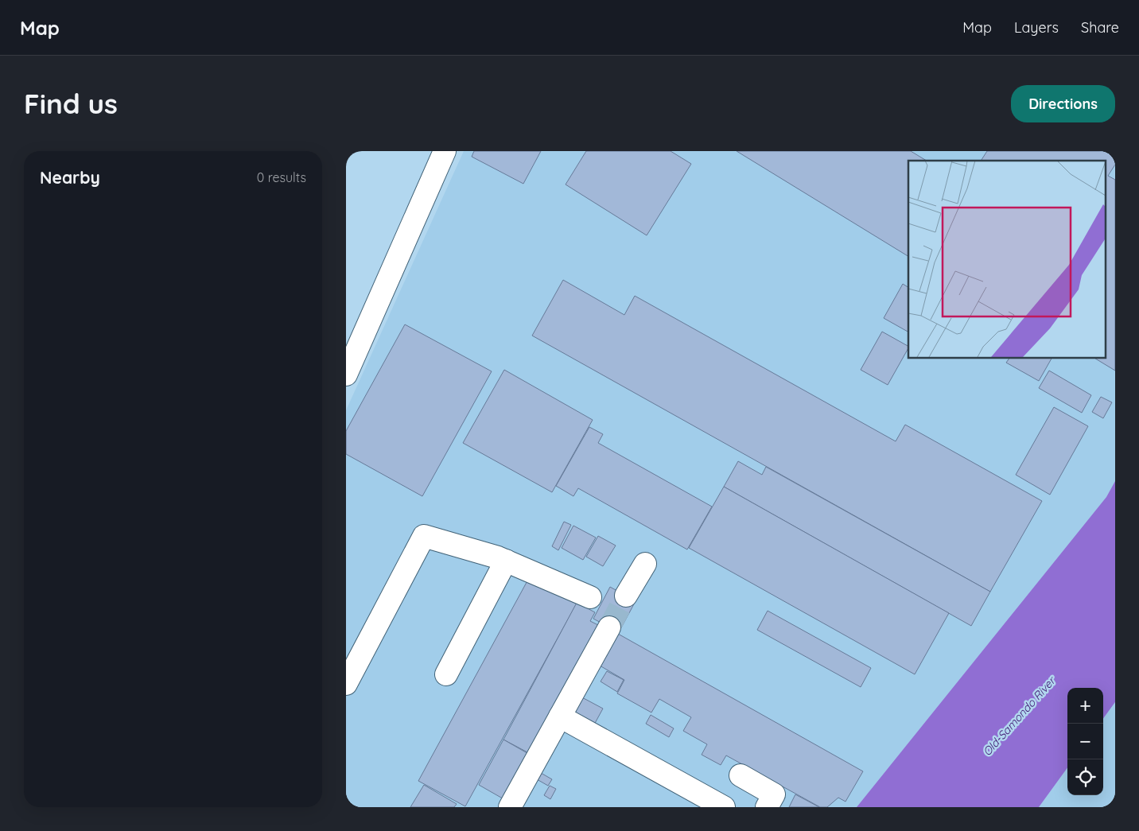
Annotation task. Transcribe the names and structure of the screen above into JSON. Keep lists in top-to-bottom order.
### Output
{
  "water": ["Old-Samondo River"],
  "page": {
    "header": "Map",
    "nav": ["Map", "Layers", "Share"],
    "buttons": "Directions",
    "title": "Find us",
    "heading": ["Nearby", "0 results"],
    "map_buttons": ["+", "−"]
  }
}
